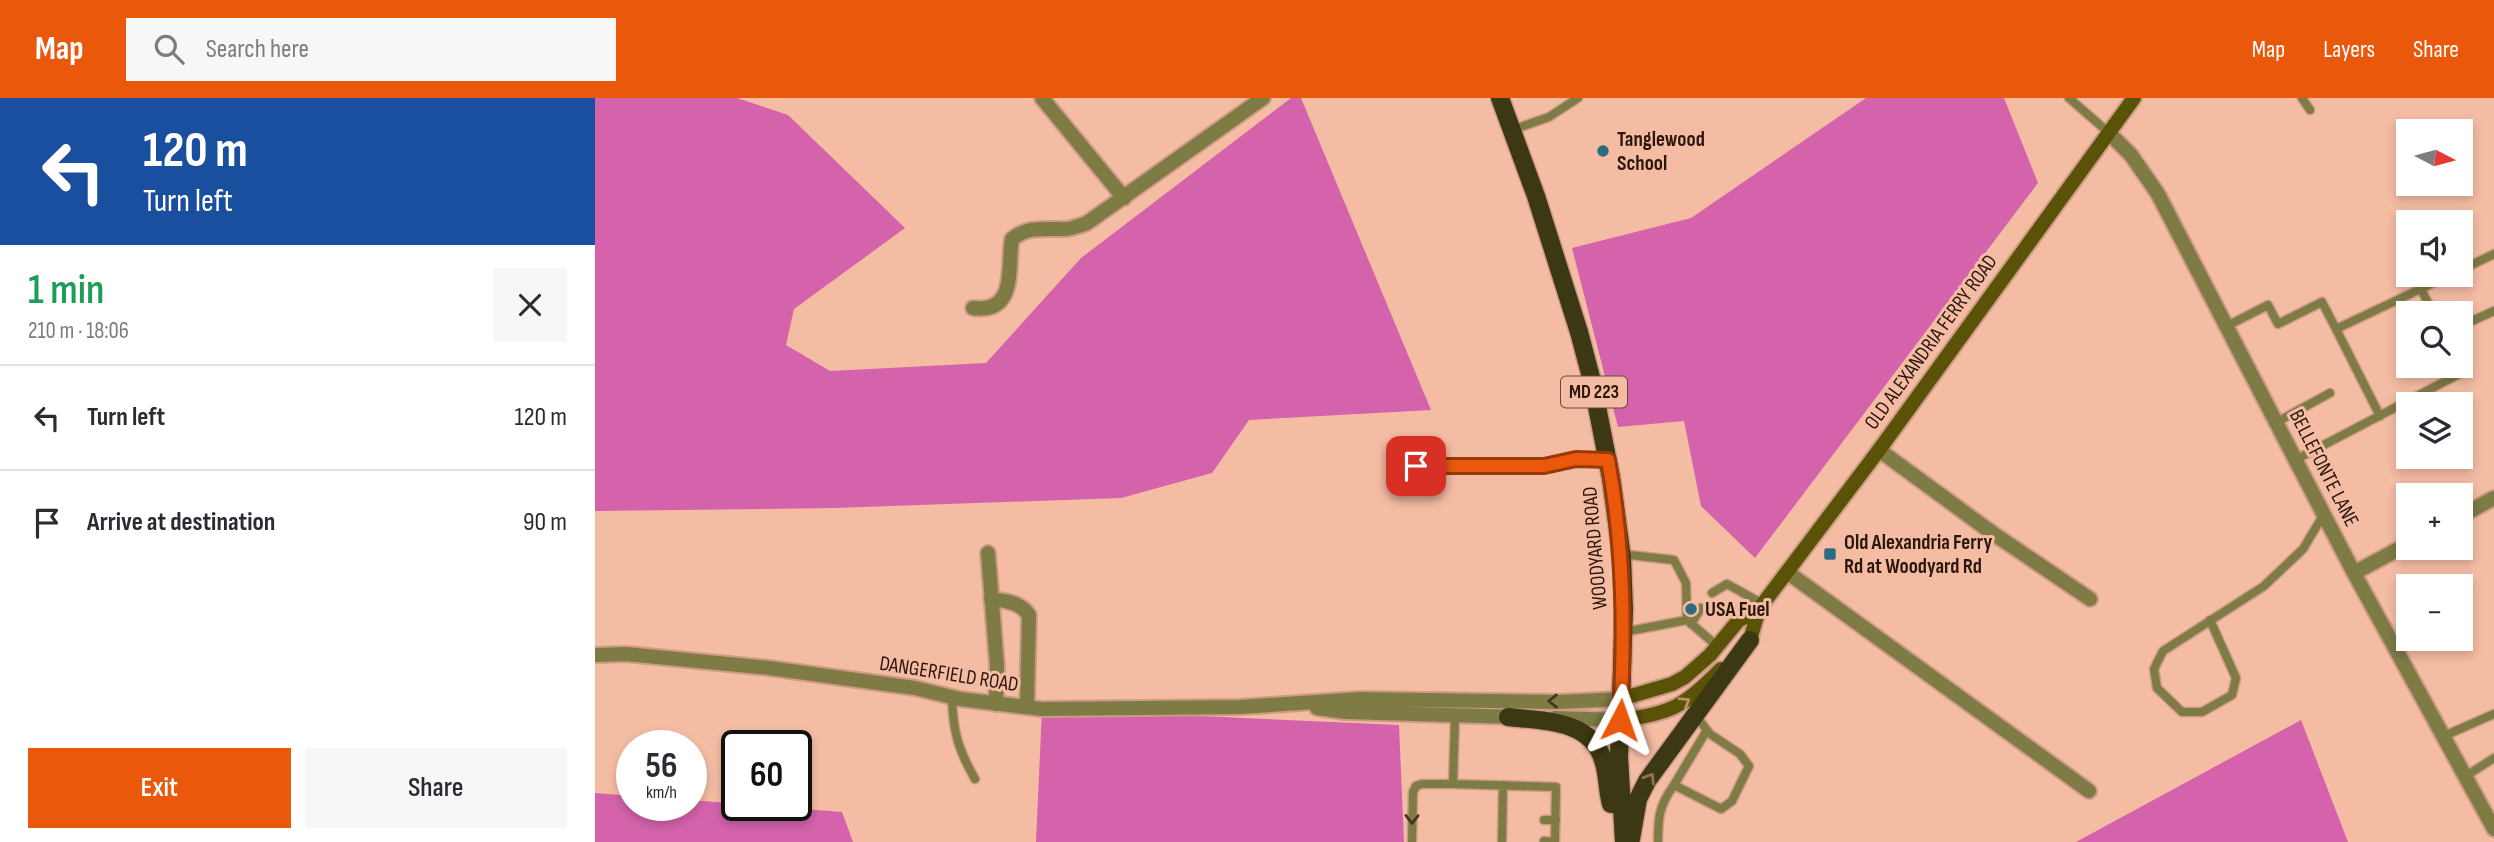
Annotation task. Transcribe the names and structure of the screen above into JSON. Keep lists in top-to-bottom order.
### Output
{
  "streets": {
    "main road": ["OLD ALEXANDRIA FERRY ROAD", "MD 223", "WOODYARD ROAD"],
    "street": ["BELLEFONTE LANE", "DANGERFIELD ROAD"]
  },
  "crossings": [
    ["OLD ALEXANDRIA FERRY ROAD", "BELLEFONTE LANE"],
    ["OLD ALEXANDRIA FERRY ROAD", "WOODYARD ROAD"],
    ["OLD ALEXANDRIA FERRY ROAD", "DANGERFIELD ROAD"],
    ["WOODYARD ROAD", "DANGERFIELD ROAD"]
  ],
  "places": {
    "other": ["Tanglewood School", "USA Fuel"],
    "transit": ["Old Alexandria Ferry Rd at Woodyard Rd"]
  },
  "north": "right",
  "page": {
    "header": "Map",
    "search": "Search here",
    "nav": ["Map", "Layers", "Share"],
    "turn": ["120 m", "Turn left"],
    "map_buttons": ["+", "−"],
    "heading": ["1 min", "210 m · 18:06"],
    "list": [
      {
        "name": "Turn left",
        "value": "120 m"
      },
      {
        "name": "Arrive at destination",
        "value": "90 m"
      }
    ],
    "speed": "56 km/h",
    "limit": "60",
    "buttons": ["Exit", "Share"]
  }
}
